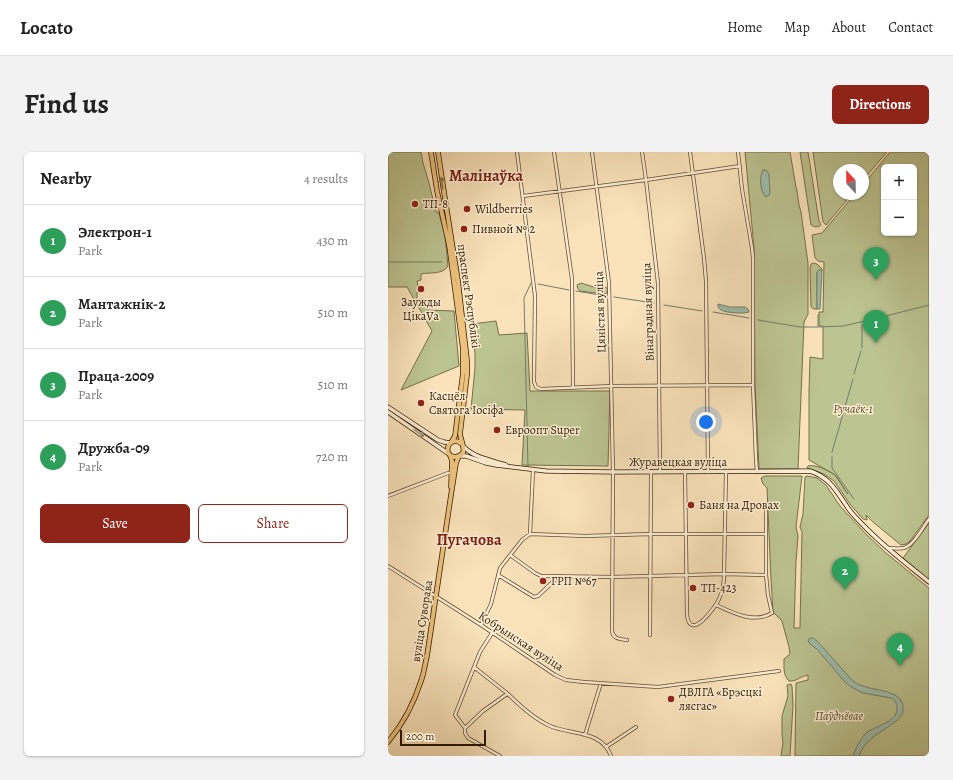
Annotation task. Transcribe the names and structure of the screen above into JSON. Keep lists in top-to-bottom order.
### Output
{
  "streets": {
    "main road": ["праспект Рэспублікі", "вуліца Суворава"],
    "street": [
      "Цяністая вуліца",
      "Вінаградная вуліца",
      "Журавецкая вуліца",
      "Кобрынская вуліца"
    ]
  },
  "crossings": [
    ["праспект Рэспублікі", "Журавецкая вуліца"],
    ["праспект Рэспублікі", "вуліца Суворава"],
    ["Цяністая вуліца", "Журавецкая вуліца"],
    ["Вінаградная вуліца", "Журавецкая вуліца"],
    ["Журавецкая вуліца", "вуліца Суворава"],
    ["вуліца Суворава", "Кобрынская вуліца"]
  ],
  "districts": ["Малінаўка", "Пугачова"],
  "parks": ["Ручаёк-1", "Паўднёвае"],
  "places": [
    "ТП-8",
    "Wildberries",
    "Пивной № 2",
    "Заужды ЦікаVа",
    "Касцёл Святога Іосіфа",
    "Евроопт Super",
    "Баня на Дровах",
    "ГРП №67",
    "ТП-423",
    "ДВЛГА «Брэсцкі лясгас»"
  ],
  "scale_bar": "200 m",
  "north": "top",
  "page": {
    "header": "Locato",
    "nav": [
      "Home",
      "Map",
      "About",
      "Contact"
    ],
    "title": "Find us",
    "buttons": [
      "Directions",
      ["Save", "Share"]
    ],
    "heading": ["Nearby", "4 results"],
    "map_buttons": ["+", "−"],
    "list": [
      {
        "mark": "1",
        "name": "Электрон-1",
        "note": "Park",
        "value": "430 m"
      },
      {
        "mark": "2",
        "name": "Мантажнік-2",
        "note": "Park",
        "value": "510 m"
      },
      {
        "mark": "3",
        "name": "Праца-2009",
        "note": "Park",
        "value": "510 m"
      },
      {
        "mark": "4",
        "name": "Дружба-09",
        "note": "Park",
        "value": "720 m"
      }
    ],
    "pins": [
      "3",
      "1",
      "2",
      "4"
    ],
    "scale": "200 m"
  }
}
